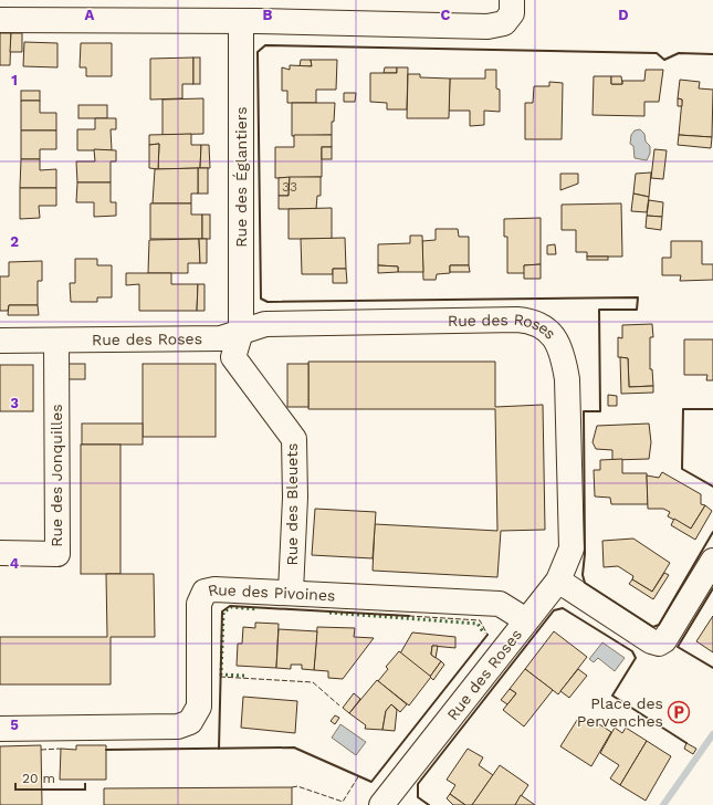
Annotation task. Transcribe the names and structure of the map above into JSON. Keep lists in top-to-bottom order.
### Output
{
  "streets": {
    "street": [
      "Rue des Églantiers",
      "Rue des Roses",
      "Rue des Jonquilles",
      "Rue des Bleuets",
      "Rue des Pivoines"
    ]
  },
  "crossings": [
    ["Rue des Églantiers", "Rue des Roses"],
    ["Rue des Églantiers", "Rue des Bleuets"],
    ["Rue des Roses", "Rue des Jonquilles"],
    ["Rue des Roses", "Rue des Bleuets"],
    ["Rue des Roses", "Rue des Pivoines"],
    ["Rue des Bleuets", "Rue des Pivoines"]
  ],
  "places": {
    "parking": ["Place des Pervenches"]
  },
  "house_numbers": ["33"],
  "scale_bar": "20 m",
  "grid": {
    "columns": [
      "A",
      "B",
      "C",
      "D"
    ],
    "rows": [
      "1",
      "2",
      "3",
      "4",
      "5"
    ]
  }
}
